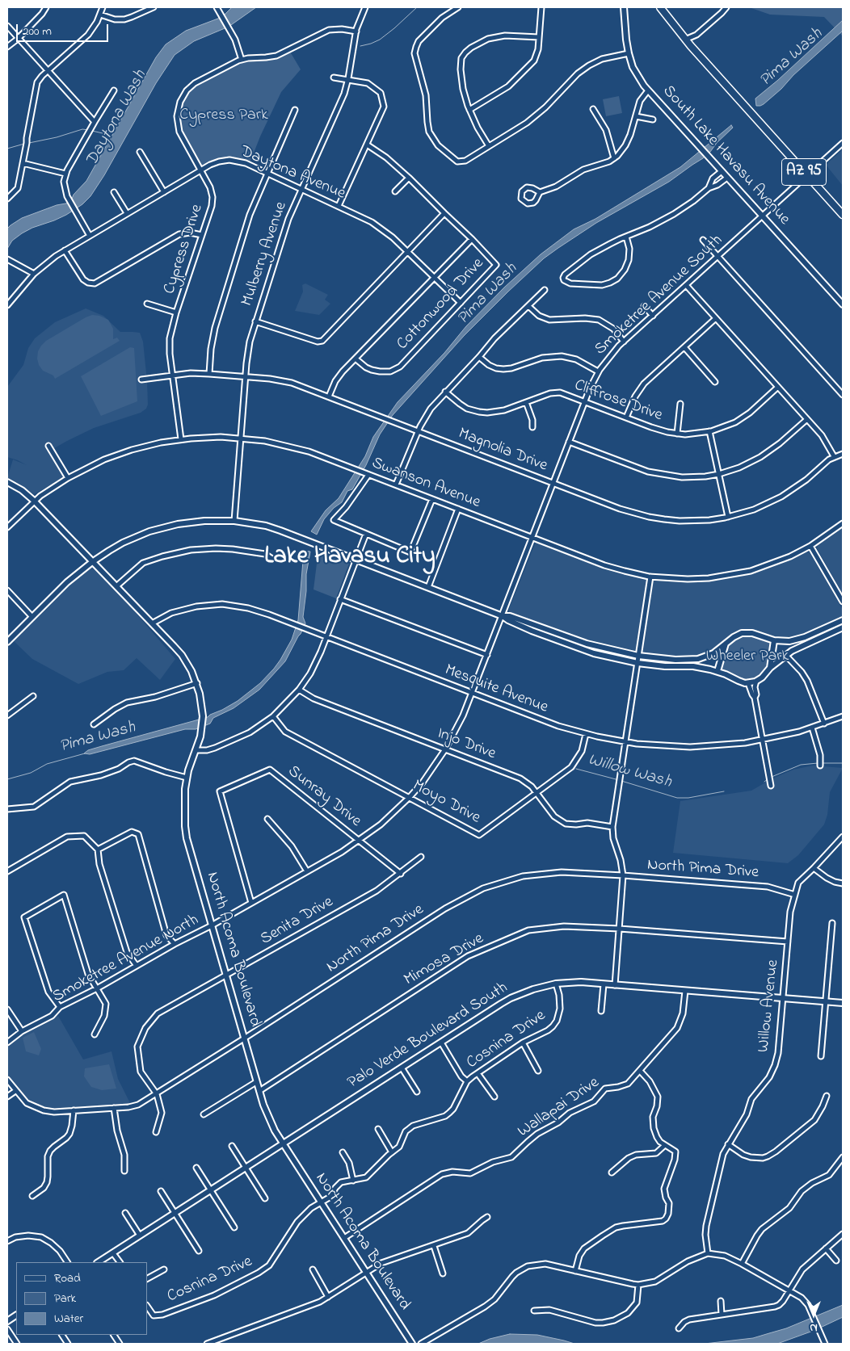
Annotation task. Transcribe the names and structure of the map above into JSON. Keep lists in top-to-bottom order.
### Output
{
  "streets": {
    "highway": ["AZ 95"],
    "main road": ["South Lake Havasu Avenue", "North Acoma Boulevard", "Palo Verde Boulevard South"],
    "street": [
      "Daytona Avenue",
      "Cypress Drive",
      "Mulberry Avenue",
      "Smoketree Avenue South",
      "Cottonwood Drive",
      "Cliffrose Drive",
      "Magnolia Drive",
      "Swanson Avenue",
      "Mesquite Avenue",
      "Injo Drive",
      "Sunray Drive",
      "Moyo Drive",
      "North Pima Drive",
      "Senita Drive",
      "Smoketree Avenue North",
      "Mimosa Drive",
      "Willow Avenue",
      "Cosnina Drive",
      "Wallapai Drive"
    ]
  },
  "crossings": [
    ["South Lake Havasu Avenue", "Smoketree Avenue South"],
    ["AZ 95", "Smoketree Avenue South"],
    ["Daytona Avenue", "Cypress Drive"],
    ["Daytona Avenue", "Mulberry Avenue"],
    ["Daytona Avenue", "Cottonwood Drive"],
    ["Cypress Drive", "Mulberry Avenue"],
    ["Cypress Drive", "Magnolia Drive"],
    ["Cypress Drive", "Swanson Avenue"],
    ["Mulberry Avenue", "Magnolia Drive"],
    ["Mulberry Avenue", "Swanson Avenue"],
    ["Smoketree Avenue South", "Cliffrose Drive"],
    ["Smoketree Avenue South", "Magnolia Drive"],
    ["Smoketree Avenue South", "Swanson Avenue"],
    ["Smoketree Avenue South", "Smoketree Avenue North"],
    ["Swanson Avenue", "North Acoma Boulevard"],
    ["Mesquite Avenue", "Moyo Drive"],
    ["Mesquite Avenue", "North Acoma Boulevard"],
    ["Mesquite Avenue", "Smoketree Avenue North"],
    ["Injo Drive", "Moyo Drive"],
    ["Injo Drive", "Smoketree Avenue North"],
    ["Sunray Drive", "Senita Drive"],
    ["Sunray Drive", "Smoketree Avenue North"],
    ["Moyo Drive", "Smoketree Avenue North"],
    ["North Pima Drive", "Senita Drive"],
    ["North Pima Drive", "North Acoma Boulevard"],
    ["North Pima Drive", "Willow Avenue"],
    ["Senita Drive", "North Acoma Boulevard"],
    ["North Acoma Boulevard", "Smoketree Avenue North"],
    ["North Acoma Boulevard", "Mimosa Drive"],
    ["North Acoma Boulevard", "Palo Verde Boulevard South"],
    ["North Acoma Boulevard", "Cosnina Drive"],
    ["North Acoma Boulevard", "Wallapai Drive"],
    ["Mimosa Drive", "Willow Avenue"],
    ["Willow Avenue", "Palo Verde Boulevard South"],
    ["Palo Verde Boulevard South", "Cosnina Drive"],
    ["Palo Verde Boulevard South", "Wallapai Drive"]
  ],
  "districts": ["Lake Havasu City"],
  "water": ["Pima Wash", "Daytona Wash", "Willow Wash"],
  "parks": ["Cypress Park", "Wheeler Park"],
  "legend": ["Road", "Park", "Water"],
  "scale_bar": "200 m",
  "north": "bottom"
}
